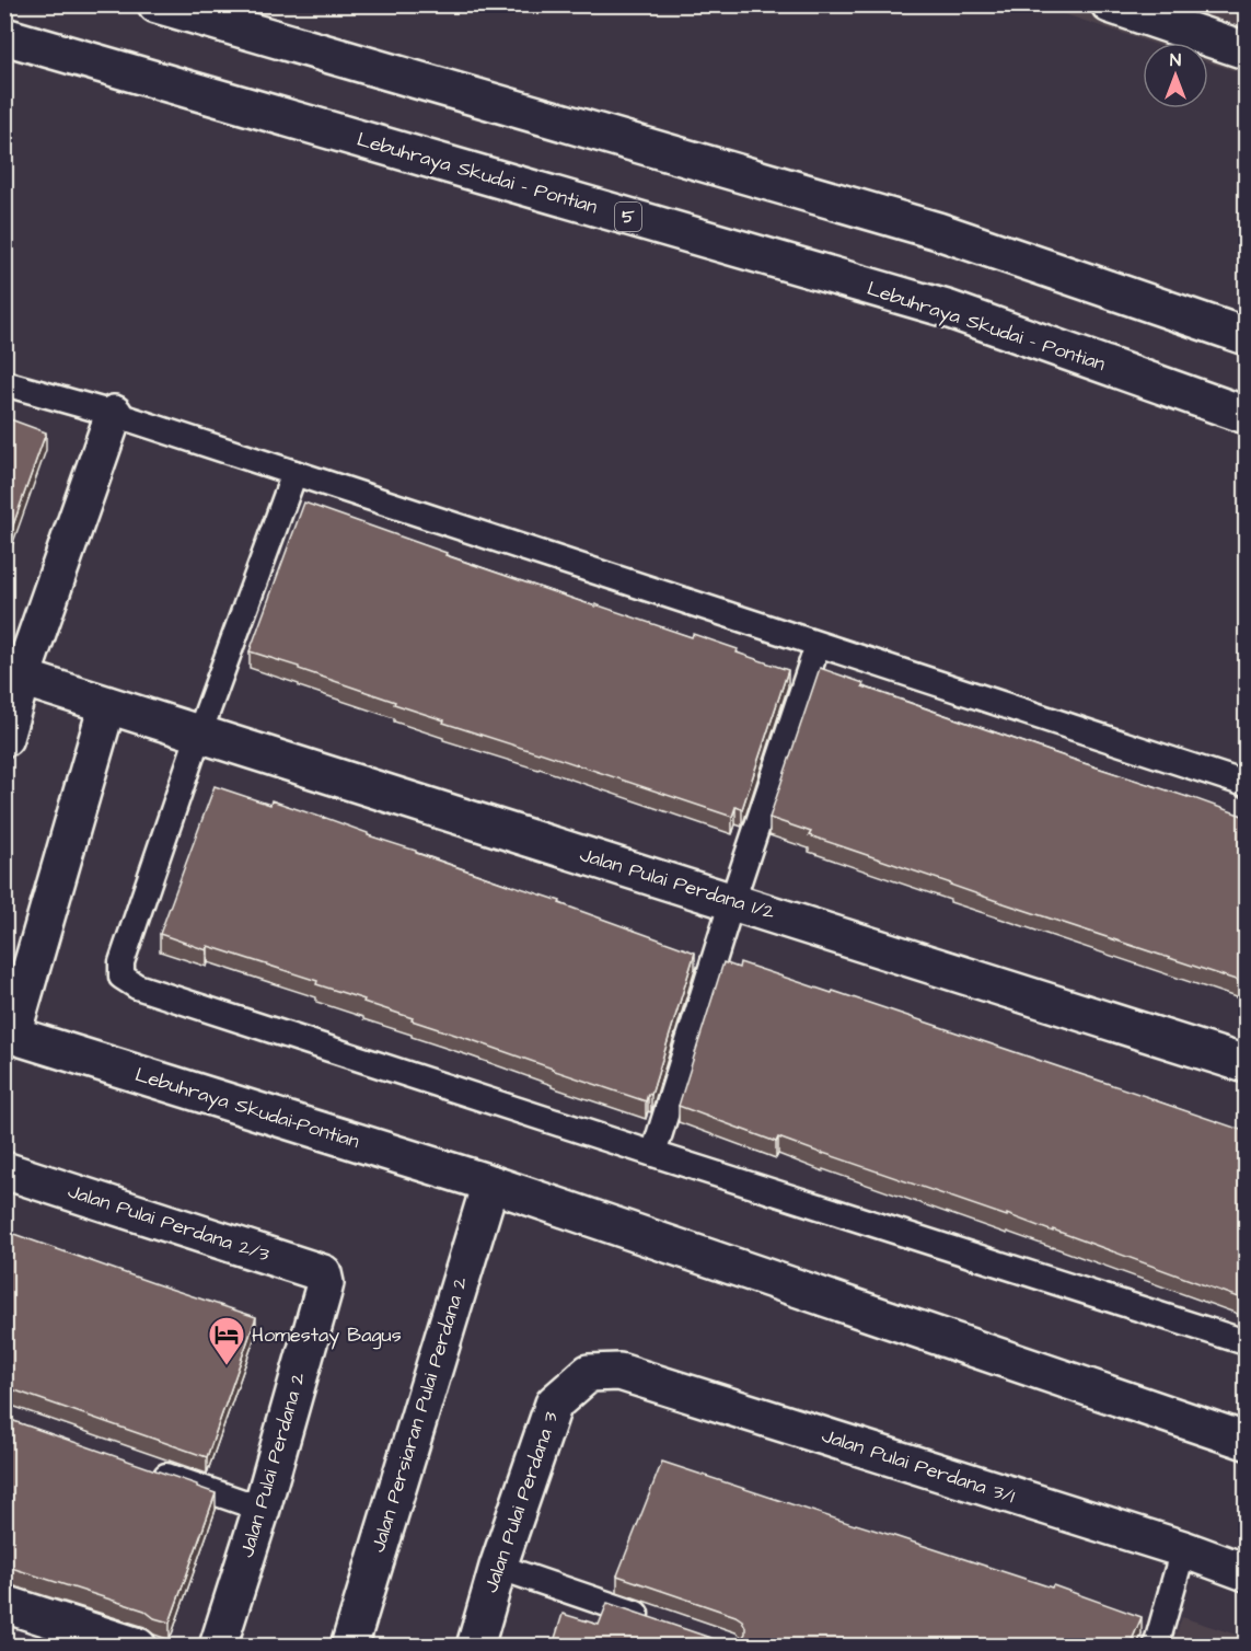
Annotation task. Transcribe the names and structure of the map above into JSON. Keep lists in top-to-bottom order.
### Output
{
  "streets": {
    "main road": [
      "Lebuhraya Skudai - Pontian",
      "5",
      "Jalan Pulai Perdana 1/2",
      "Lebuhraya Skudai-Pontian",
      "Jalan Pulai Perdana 2/3",
      "Jalan Persiaran Pulai Perdana 2",
      "Jalan Pulai Perdana 2",
      "Jalan Pulai Perdana 3/1",
      "Jalan Pulai Perdana 3"
    ]
  },
  "crossings": [
    ["Lebuhraya Skudai-Pontian", "Jalan Persiaran Pulai Perdana 2"],
    ["Jalan Pulai Perdana 2/3", "Jalan Pulai Perdana 2"],
    ["Jalan Pulai Perdana 3/1", "Jalan Pulai Perdana 3"]
  ],
  "places": {
    "hotel": ["Homestay Bagus"]
  },
  "north": "top"
}
